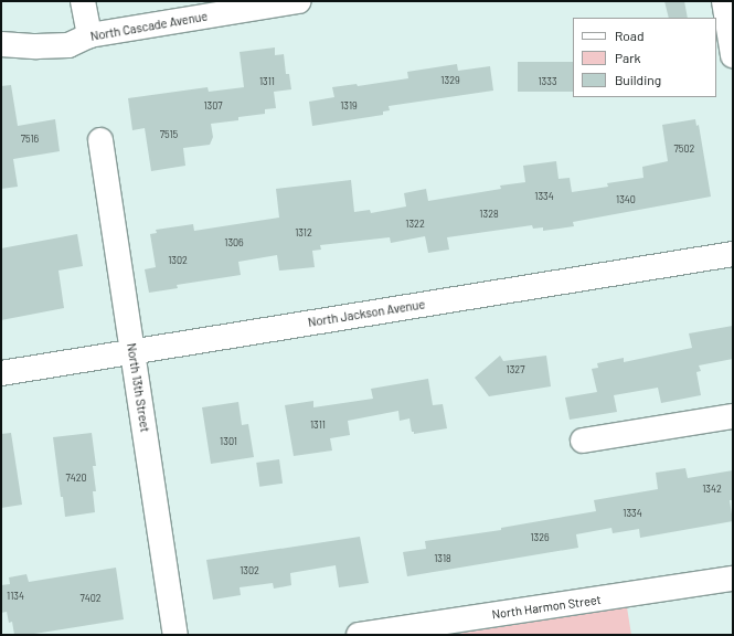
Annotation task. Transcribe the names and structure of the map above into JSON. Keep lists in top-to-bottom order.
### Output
{
  "streets": {
    "street": [
      "North Cascade Avenue",
      "North Jackson Avenue",
      "North 13th Street",
      "North Harmon Street"
    ]
  },
  "crossings": [
    ["North Jackson Avenue", "North 13th Street"]
  ],
  "house_numbers": [
    "1329",
    "1311",
    "1333",
    "1307",
    "1319",
    "7515",
    "7516",
    "7502",
    "1334",
    "1340",
    "1328",
    "1322",
    "1312",
    "1306",
    "1302",
    "1327",
    "1311",
    "1301",
    "7420",
    "1342",
    "1334",
    "1326",
    "1318",
    "1302",
    "1134",
    "7402"
  ],
  "legend": ["Road", "Park", "Building"]
}
